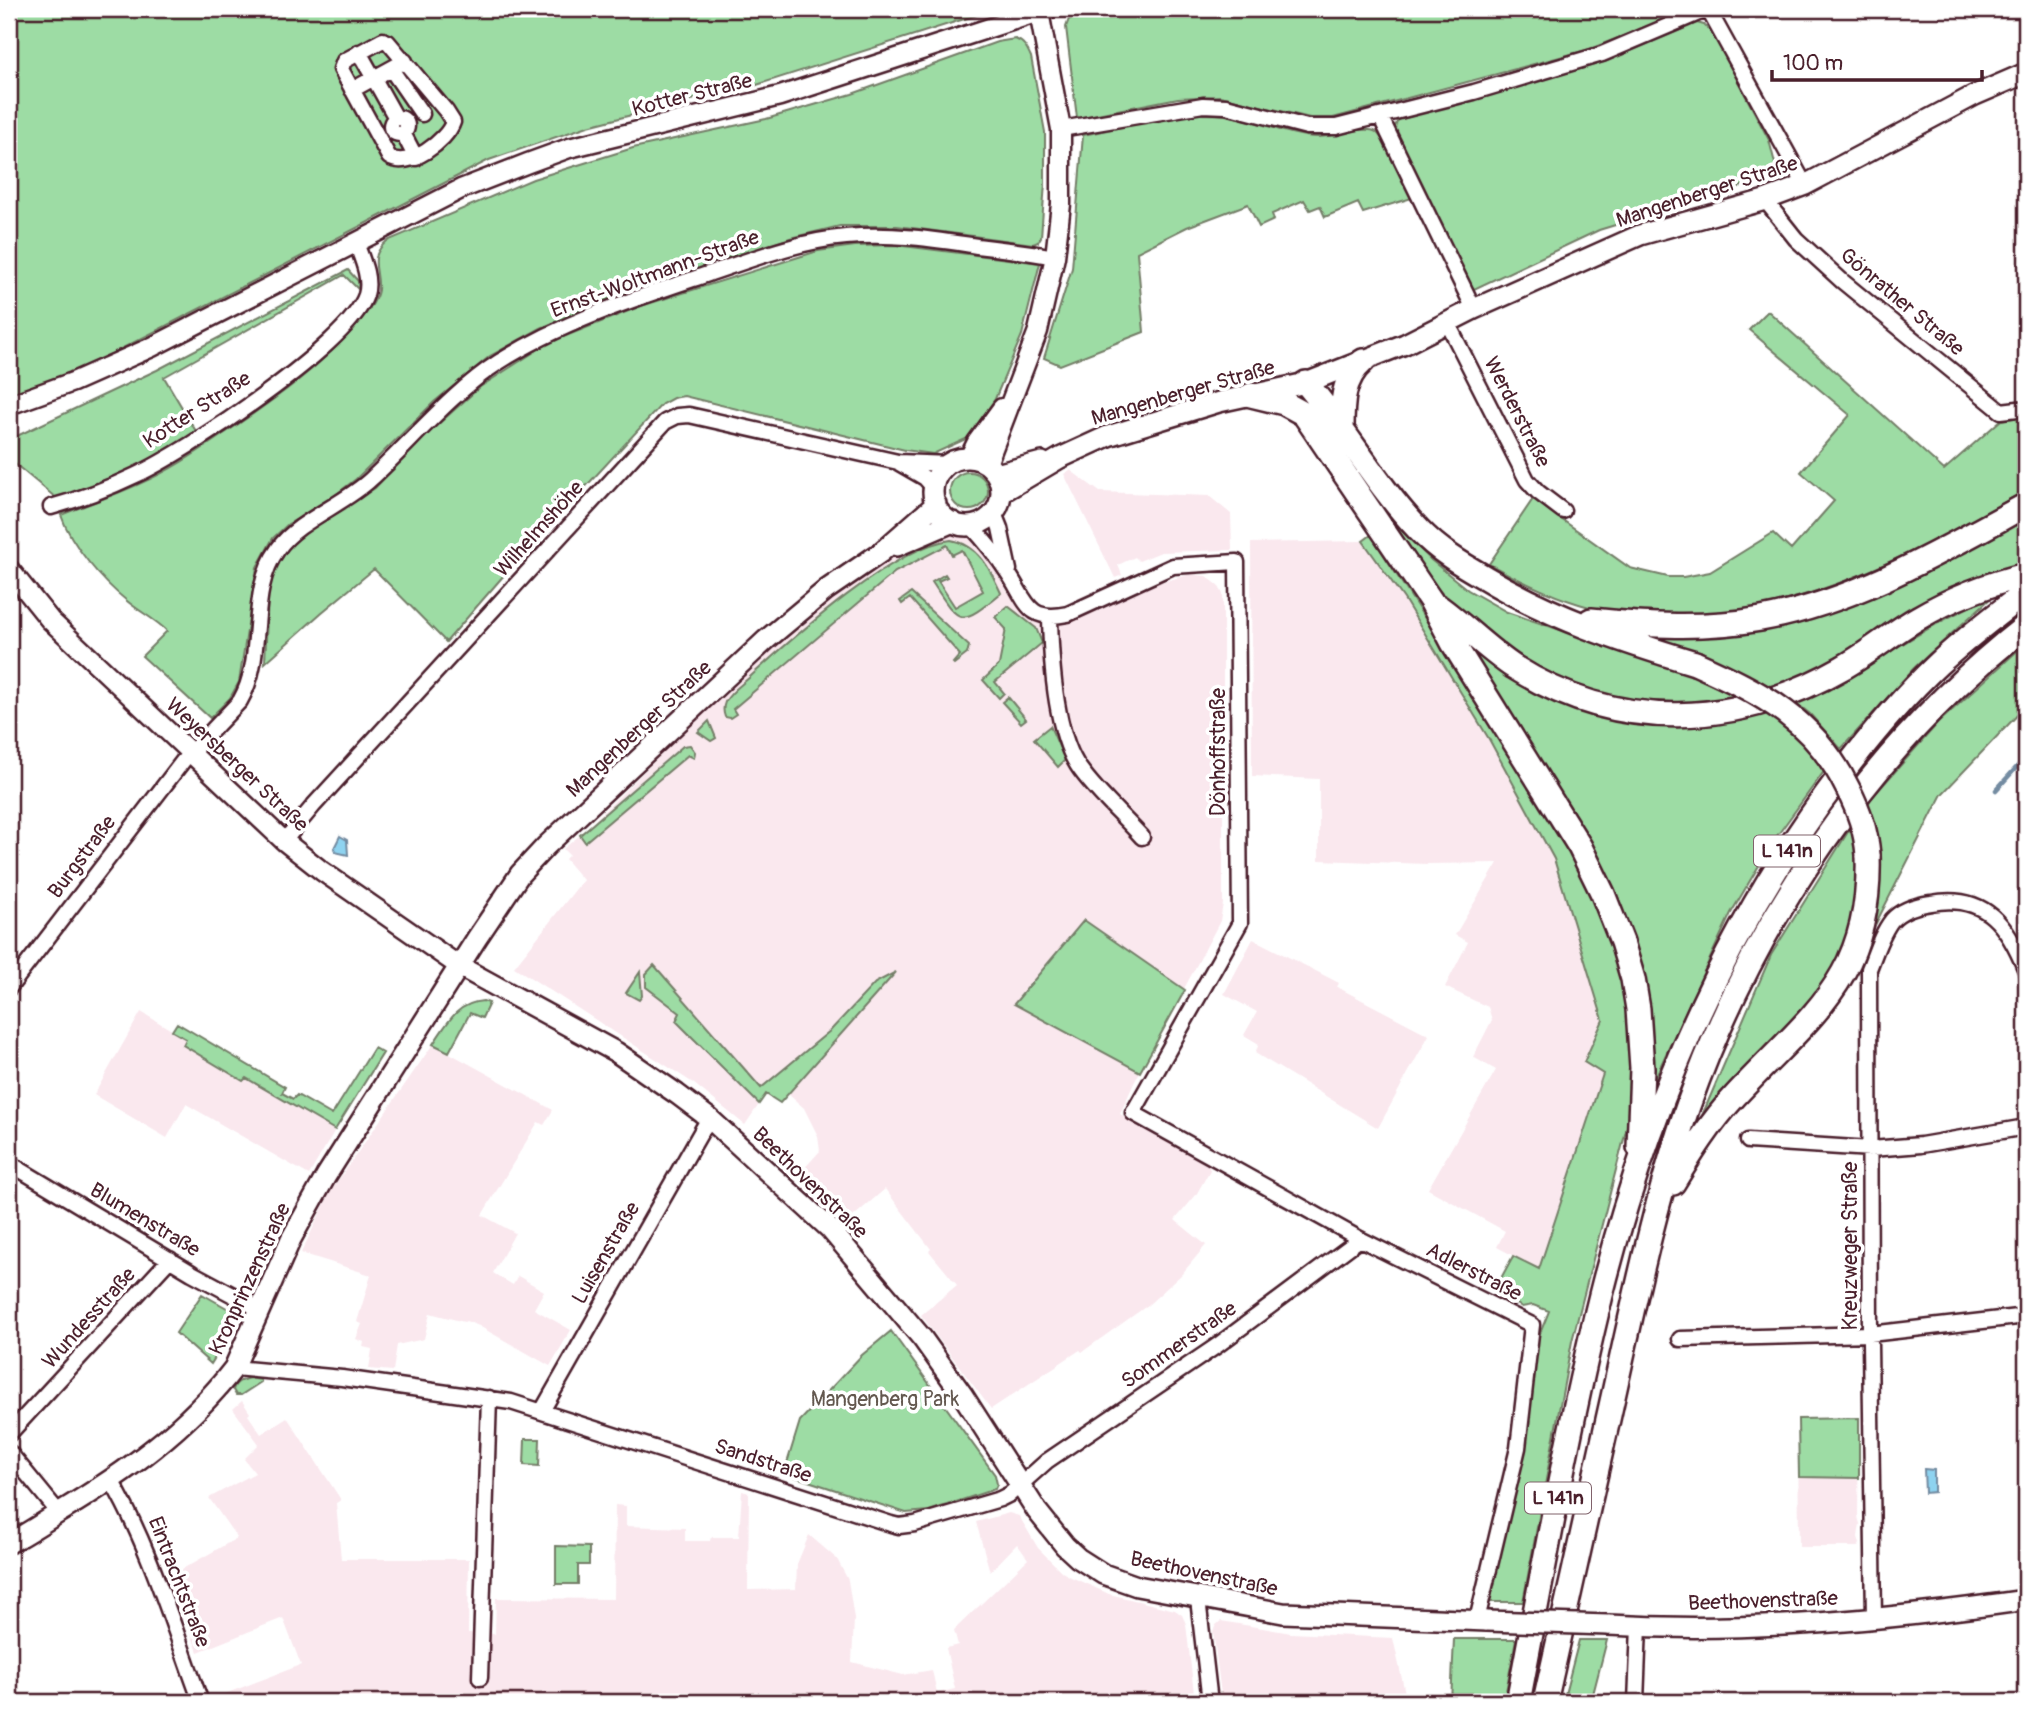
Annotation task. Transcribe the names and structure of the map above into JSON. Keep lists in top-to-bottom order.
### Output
{
  "streets": {
    "highway": ["L 141n"],
    "main road": ["Mangenberger Straße", "Beethovenstraße", "Kronprinzenstraße"],
    "street": [
      "Kotter Straße",
      "Ernst-Woltmann-Straße",
      "Gönrather Straße",
      "Werderstraße",
      "Wilhelmshöhe",
      "Dönhoffstraße",
      "Weyersberger Straße",
      "Burgstraße",
      "Blumenstraße",
      "Kreuzweger Straße",
      "Luisenstraße",
      "Adlerstraße",
      "Wundesstraße",
      "Sommerstraße",
      "Sandstraße",
      "Eintrachtstraße"
    ]
  },
  "crossings": [
    ["Mangenberger Straße", "Gönrather Straße"],
    ["Mangenberger Straße", "Werderstraße"],
    ["Mangenberger Straße", "Wilhelmshöhe"],
    ["Mangenberger Straße", "Weyersberger Straße"],
    ["Mangenberger Straße", "Beethovenstraße"],
    ["Mangenberger Straße", "Kronprinzenstraße"],
    ["Ernst-Woltmann-Straße", "Weyersberger Straße"],
    ["Ernst-Woltmann-Straße", "Burgstraße"],
    ["Wilhelmshöhe", "Weyersberger Straße"],
    ["Dönhoffstraße", "Adlerstraße"],
    ["Weyersberger Straße", "Burgstraße"],
    ["Weyersberger Straße", "Beethovenstraße"],
    ["Weyersberger Straße", "Kronprinzenstraße"],
    ["Beethovenstraße", "Kreuzweger Straße"],
    ["Beethovenstraße", "Luisenstraße"],
    ["Beethovenstraße", "Adlerstraße"],
    ["Beethovenstraße", "Kronprinzenstraße"],
    ["Beethovenstraße", "Sommerstraße"],
    ["Beethovenstraße", "Sandstraße"],
    ["Blumenstraße", "Kronprinzenstraße"],
    ["Blumenstraße", "Wundesstraße"],
    ["Luisenstraße", "Sandstraße"],
    ["Adlerstraße", "Sommerstraße"],
    ["Kronprinzenstraße", "Sandstraße"],
    ["Kronprinzenstraße", "Eintrachtstraße"],
    ["Sommerstraße", "Sandstraße"]
  ],
  "parks": ["Mangenberg Park"],
  "scale_bar": "100 m"
}
